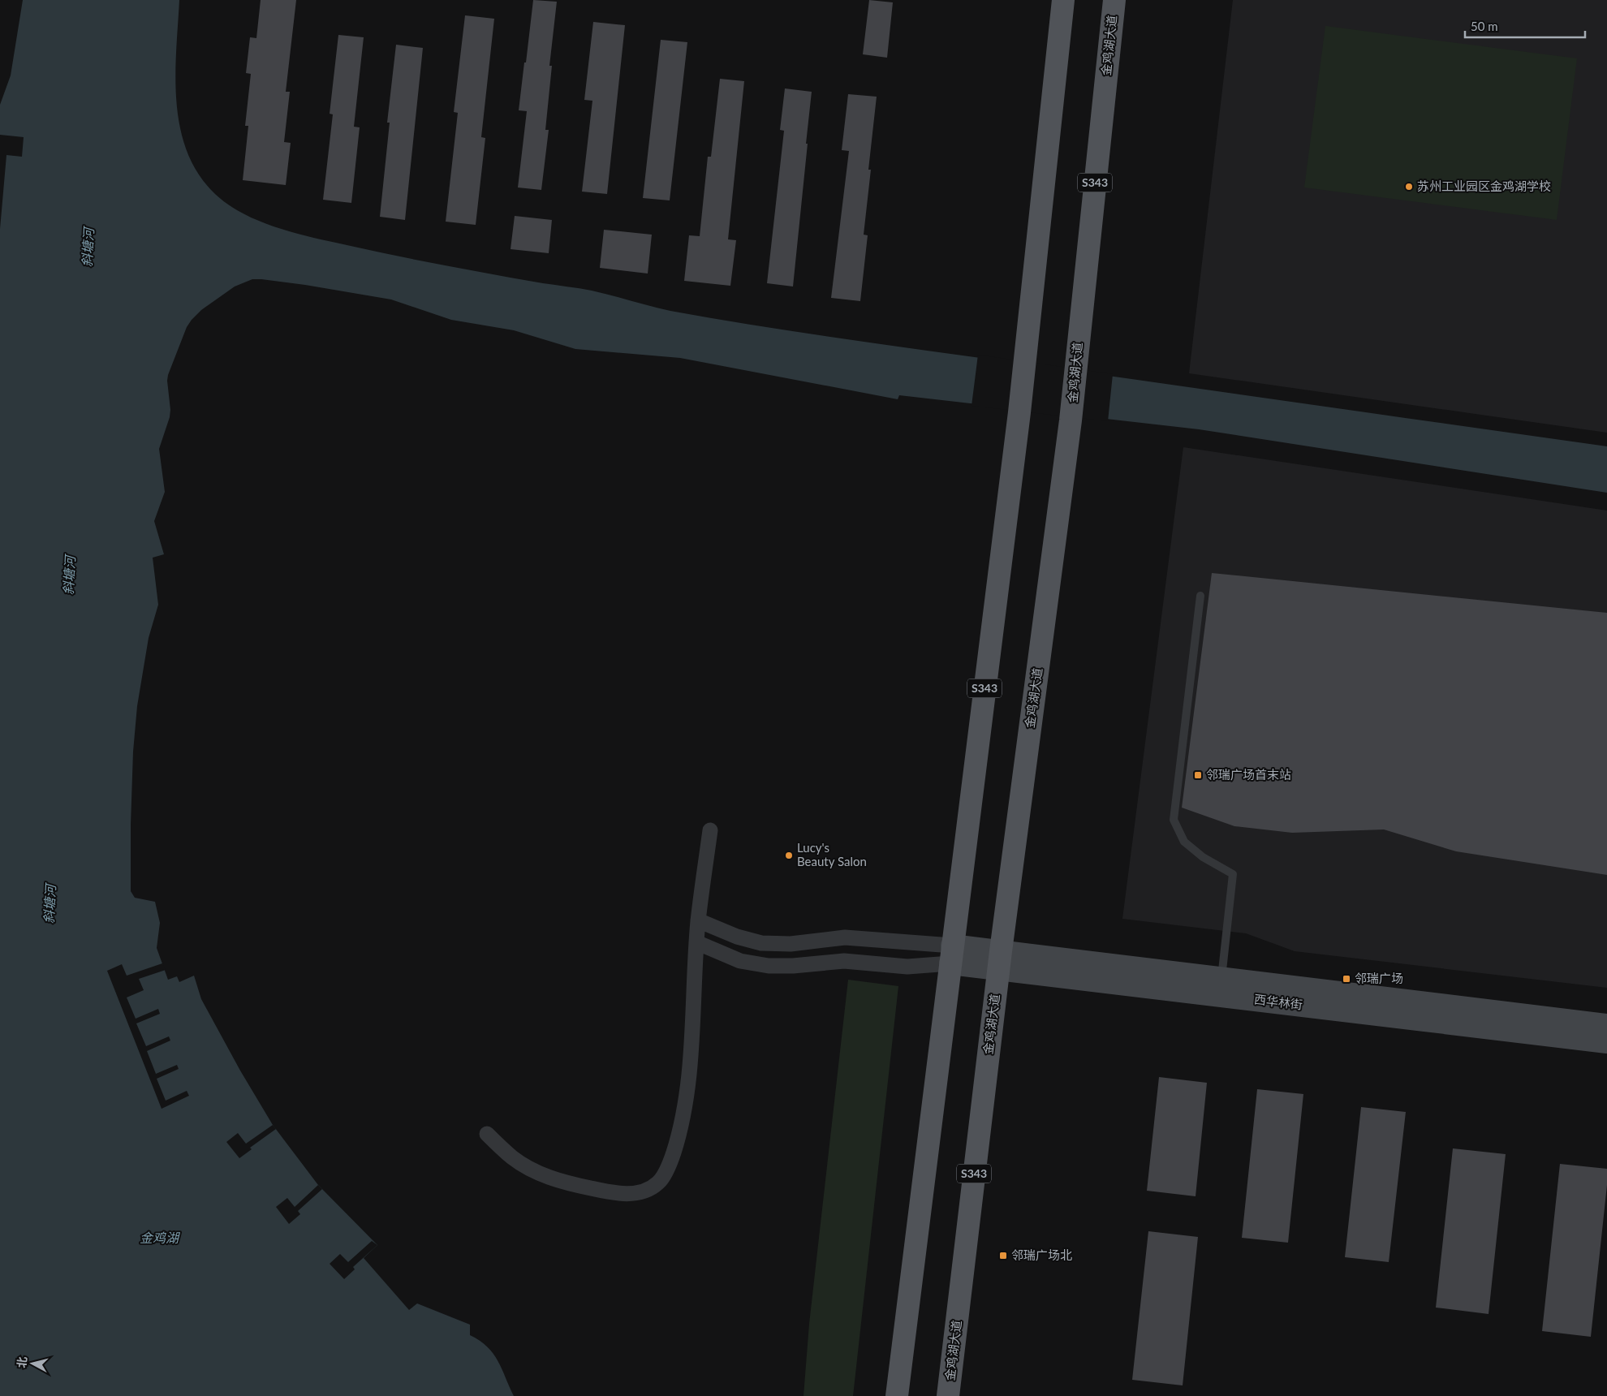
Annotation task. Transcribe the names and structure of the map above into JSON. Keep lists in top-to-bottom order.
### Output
{
  "streets": {
    "main road": ["金鸡湖大道", "S343", "西华林街"]
  },
  "crossings": [
    ["金鸡湖大道", "西华林街"],
    ["S343", "西华林街"]
  ],
  "water": ["斜塘河", "金鸡湖"],
  "places": {
    "other": ["苏州工业园区金鸡湖学校", "Lucy's Beauty Salon"],
    "transit": ["邻瑞广场首末站", "邻瑞广场", "邻瑞广场北"]
  },
  "scale_bar": "50 m",
  "north": "left"
}
